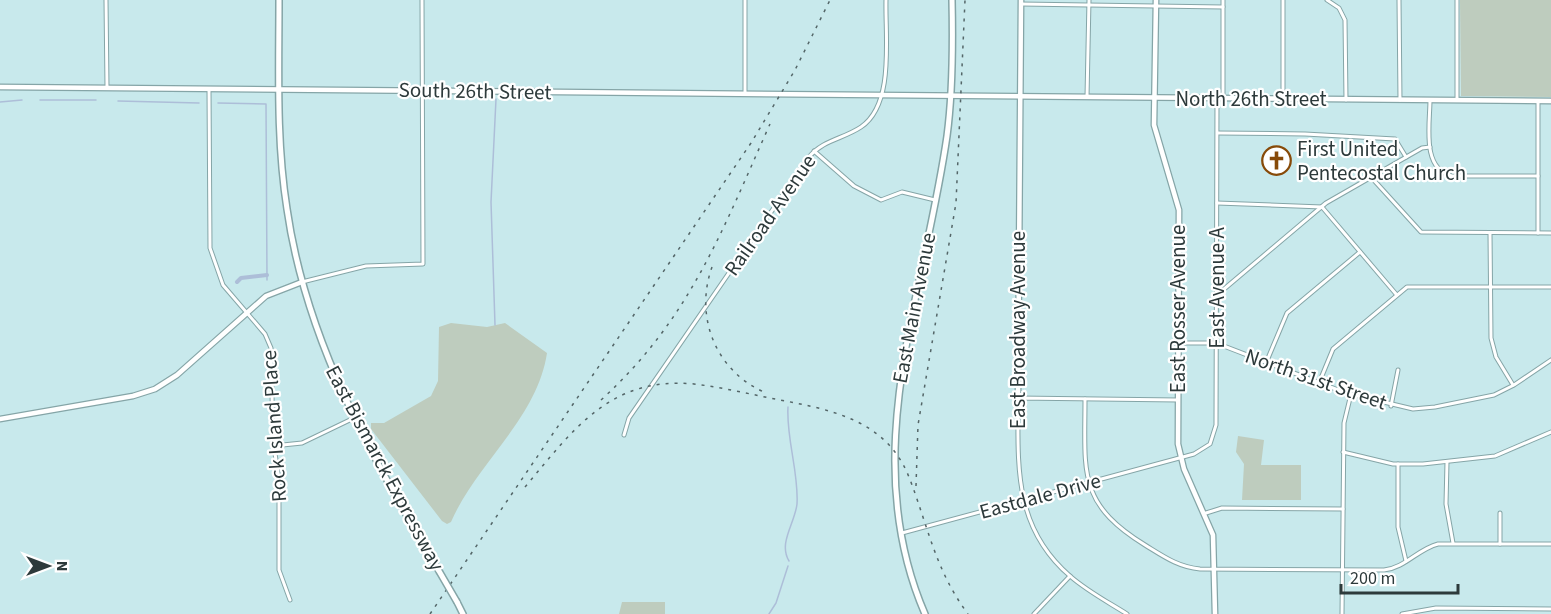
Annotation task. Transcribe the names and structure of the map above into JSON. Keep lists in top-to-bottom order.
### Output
{
  "streets": {
    "main road": ["East Main Avenue", "East Bismarck Expressway"],
    "street": [
      "South 26th Street",
      "North 26th Street",
      "Railroad Avenue",
      "East Avenue A",
      "East Rosser Avenue",
      "East Broadway Avenue",
      "North 31st Street",
      "Rock Island Place",
      "Eastdale Drive"
    ]
  },
  "crossings": [
    ["South 26th Street", "North 26th Street"],
    ["South 26th Street", "Railroad Avenue"],
    ["South 26th Street", "East Main Avenue"],
    ["South 26th Street", "Rock Island Place"],
    ["South 26th Street", "East Bismarck Expressway"],
    ["North 26th Street", "East Avenue A"],
    ["North 26th Street", "East Main Avenue"],
    ["North 26th Street", "East Rosser Avenue"],
    ["North 26th Street", "East Broadway Avenue"],
    ["East Avenue A", "East Rosser Avenue"],
    ["East Avenue A", "North 31st Street"],
    ["East Avenue A", "Eastdale Drive"],
    ["East Main Avenue", "Eastdale Drive"],
    ["East Rosser Avenue", "North 31st Street"],
    ["East Rosser Avenue", "Eastdale Drive"],
    ["East Broadway Avenue", "Eastdale Drive"]
  ],
  "places": {
    "church": ["First United Pentecostal Church"]
  },
  "scale_bar": "200 m",
  "north": "right"
}
